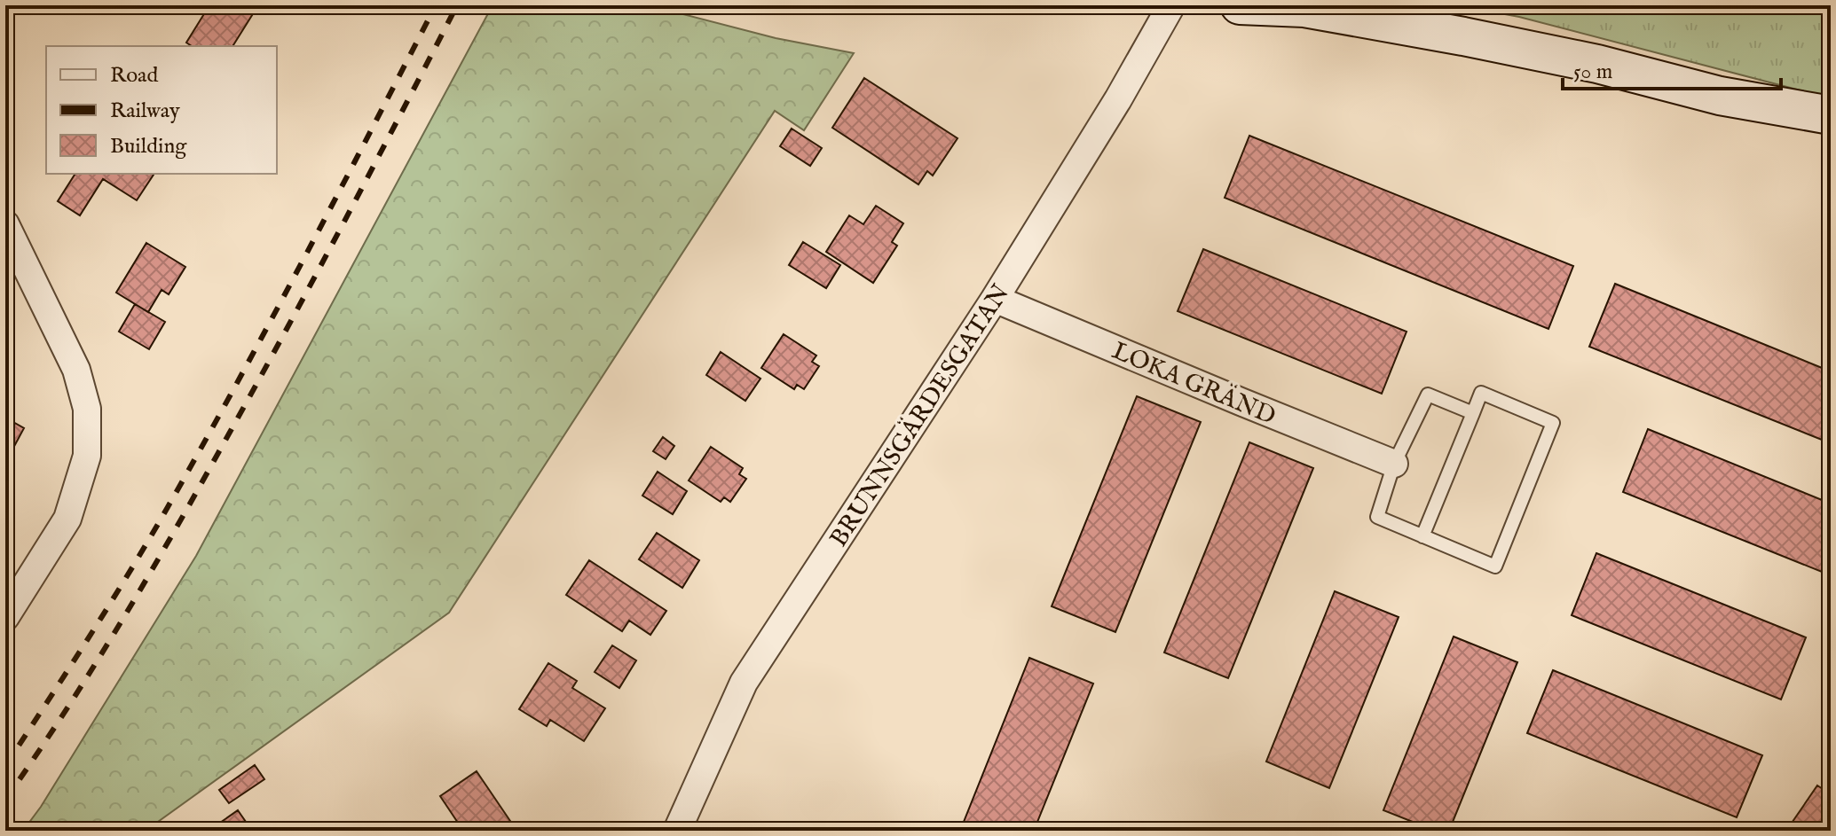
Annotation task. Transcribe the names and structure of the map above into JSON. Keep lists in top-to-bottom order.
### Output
{
  "streets": {
    "street": ["LOKA GRÄND", "BRUNNSGÄRDESGATAN"]
  },
  "crossings": [
    ["LOKA GRÄND", "BRUNNSGÄRDESGATAN"]
  ],
  "legend": ["Road", "Railway", "Building"],
  "scale_bar": "50 m"
}
